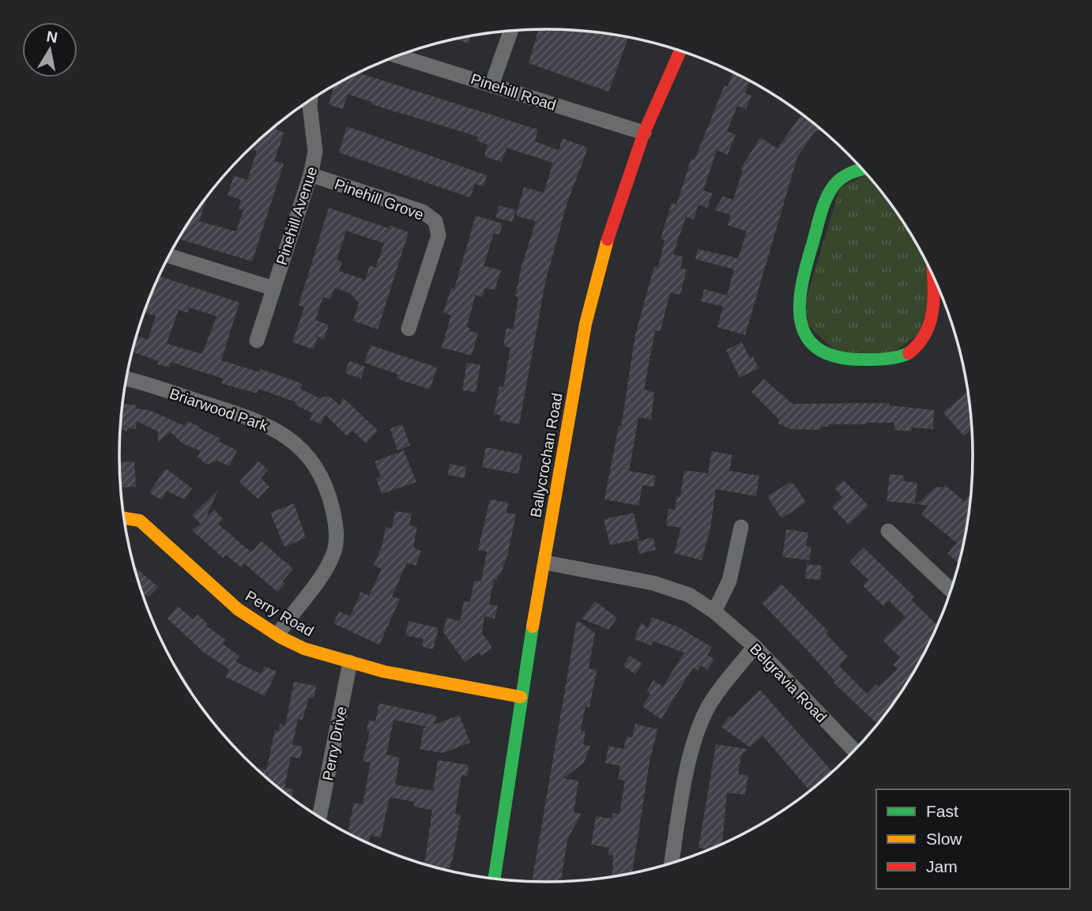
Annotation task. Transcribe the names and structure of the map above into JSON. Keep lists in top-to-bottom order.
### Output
{
  "streets": {
    "street": [
      "Pinehill Road",
      "Pinehill Grove",
      "Pinehill Avenue",
      "Briarwood Park",
      "Ballycrochan Road",
      "Perry Road",
      "Belgravia Road",
      "Perry Drive"
    ]
  },
  "crossings": [
    ["Pinehill Road", "Ballycrochan Road"],
    ["Pinehill Grove", "Pinehill Avenue"],
    ["Briarwood Park", "Perry Road"],
    ["Ballycrochan Road", "Perry Road"],
    ["Ballycrochan Road", "Belgravia Road"],
    ["Perry Road", "Perry Drive"]
  ],
  "legend": ["Fast", "Slow", "Jam"],
  "north": "top"
}
